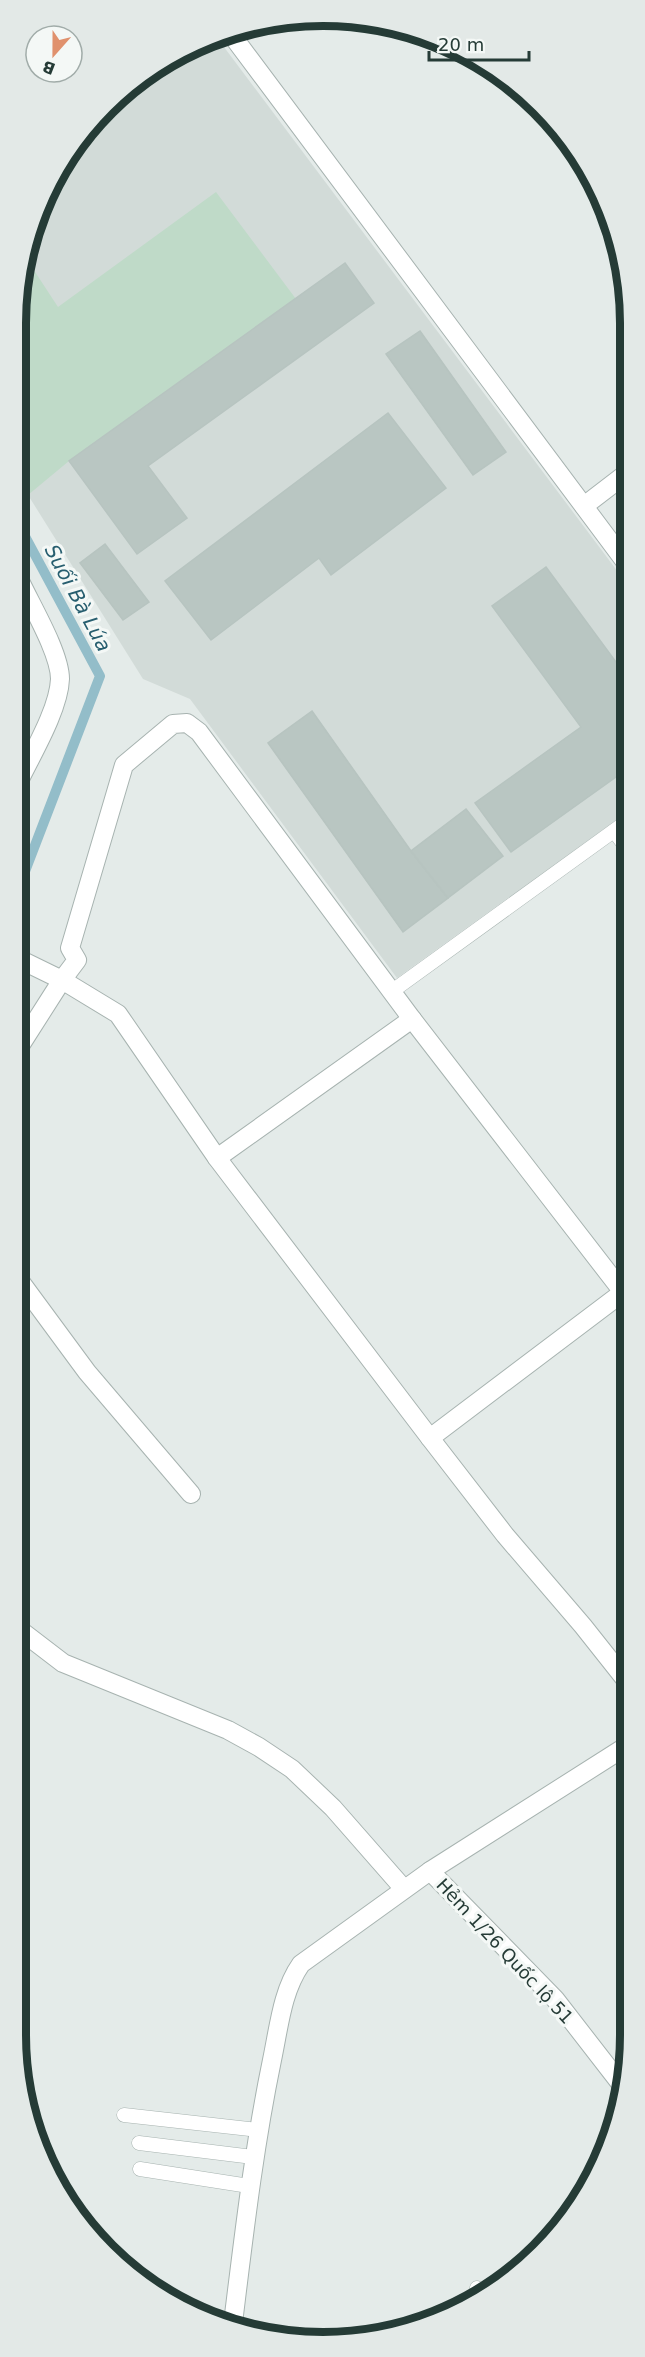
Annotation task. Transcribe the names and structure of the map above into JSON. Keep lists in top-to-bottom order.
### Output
{
  "streets": {
    "street": ["Hẻm 1/26 Quốc lộ 51"]
  },
  "water": ["Suối Bà Lúa"],
  "scale_bar": "20 m",
  "north": "bottom"
}
